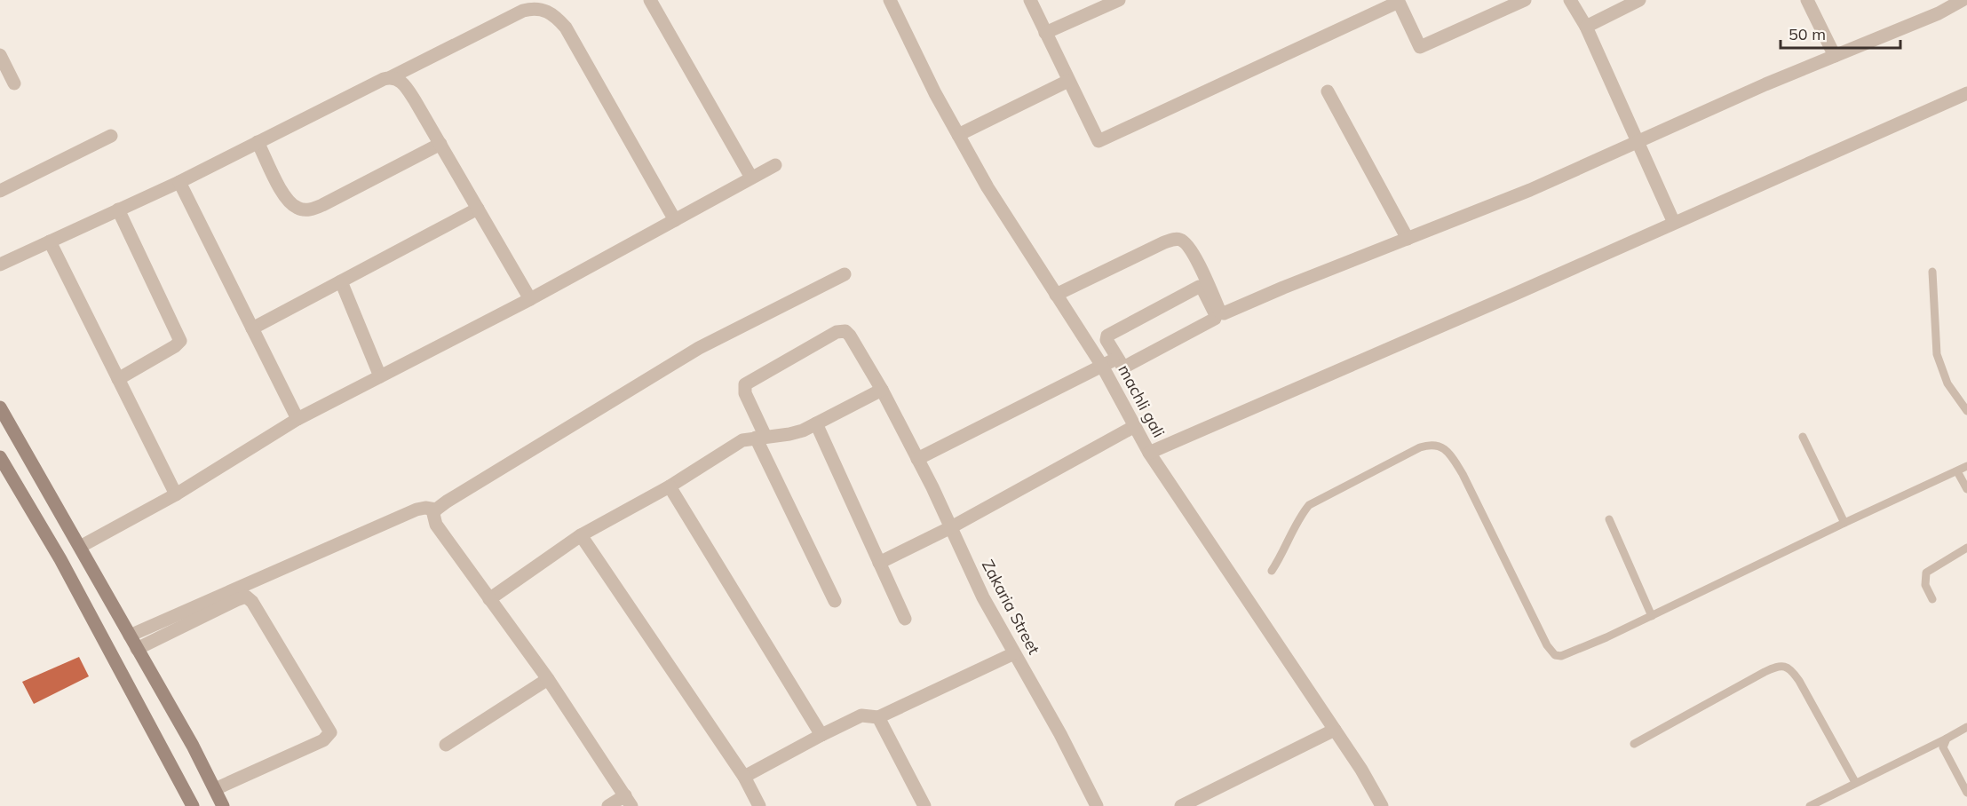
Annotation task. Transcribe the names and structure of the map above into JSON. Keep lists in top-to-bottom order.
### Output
{
  "streets": {
    "street": ["machli gali", "Zakaria Street"]
  },
  "scale_bar": "50 m"
}
